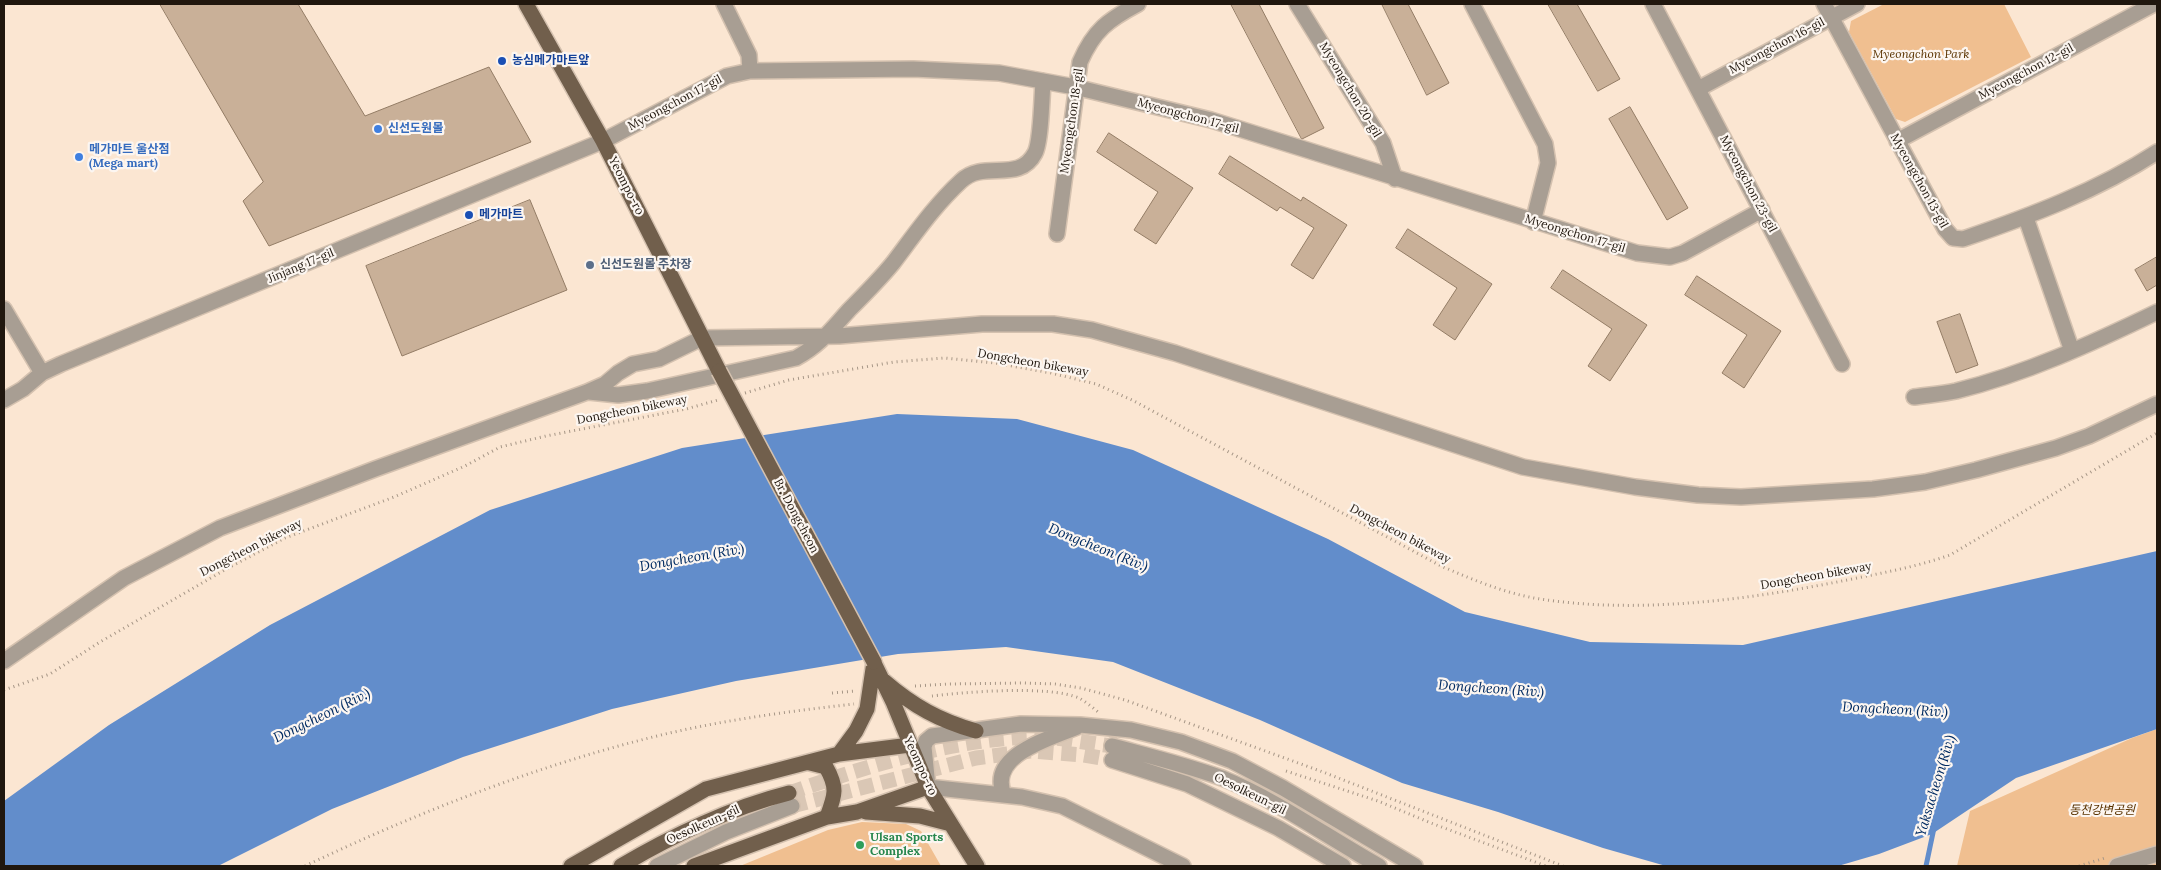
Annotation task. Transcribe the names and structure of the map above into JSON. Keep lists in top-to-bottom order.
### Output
{
  "streets": {
    "main road": ["Yeompo-ro", "Br. Dongcheon", "Oesolkeun-gil"],
    "street": [
      "Myeongchon 16-gil",
      "Myeongchon 12-gil",
      "Myeongchon 20-gil",
      "Myeongchon 17-gil",
      "Myeongchon 18-gil",
      "Myeongchon 13-gil",
      "Myeongchon 23-gil",
      "Jinjang 17-gil"
    ],
    "path": ["Dongcheon bikeway"]
  },
  "crossings": [
    ["Myeongchon 16-gil", "Myeongchon 13-gil"],
    ["Myeongchon 16-gil", "Myeongchon 23-gil"],
    ["Myeongchon 12-gil", "Myeongchon 13-gil"],
    ["Myeongchon 20-gil", "Myeongchon 17-gil"],
    ["Myeongchon 17-gil", "Myeongchon 18-gil"],
    ["Myeongchon 17-gil", "Myeongchon 23-gil"],
    ["Myeongchon 17-gil", "Yeompo-ro"],
    ["Myeongchon 17-gil", "Jinjang 17-gil"],
    ["Yeompo-ro", "Jinjang 17-gil"],
    ["Yeompo-ro", "Br. Dongcheon"]
  ],
  "water": ["Dongcheon (Riv.)", "Yaksacheon(Riv.)"],
  "parks": ["Myeongchon Park", "동천강변공원"],
  "places": [
    "농심메가마트앞",
    "신선도원몰",
    "메가마트 울산점 (Mega mart)",
    "메가마트",
    "신선도원몰 주차장",
    "Ulsan Sports Complex"
  ]
}
